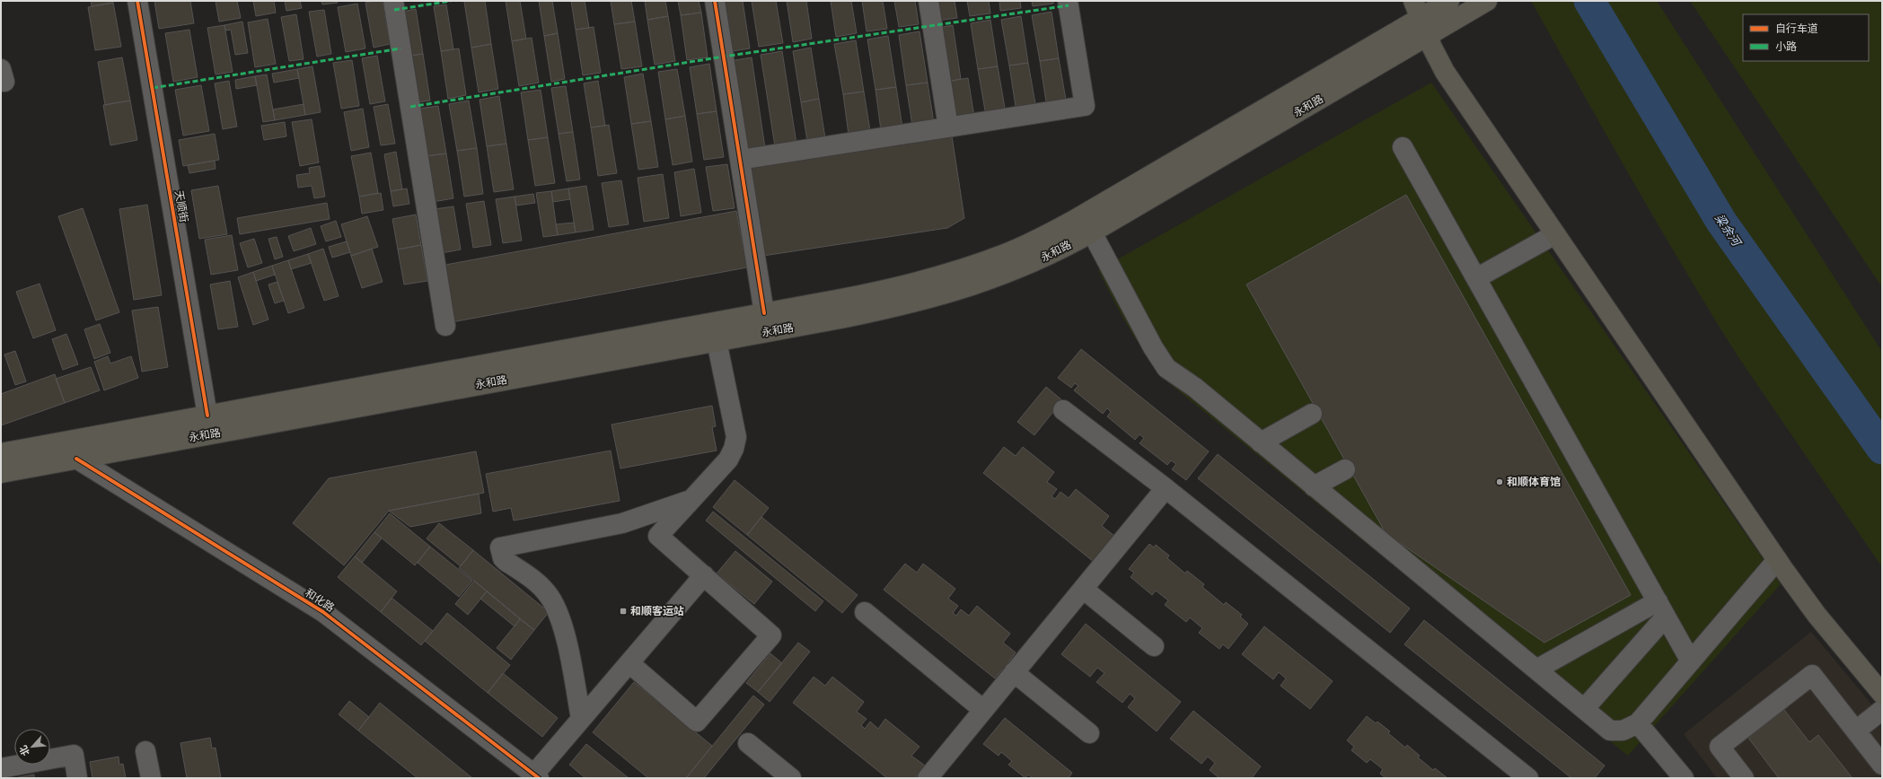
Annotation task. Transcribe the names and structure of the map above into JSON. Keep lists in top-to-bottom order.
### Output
{
  "streets": {
    "main road": ["永和路"],
    "street": ["天顺街", "和化路"]
  },
  "crossings": [
    ["永和路", "天顺街"],
    ["永和路", "和化路"]
  ],
  "water": ["梁余河"],
  "places": {
    "other": ["和顺体育馆"],
    "transit": ["和顺客运站"]
  },
  "legend": ["自行车道", "小路"],
  "north": "bottom left"
}
